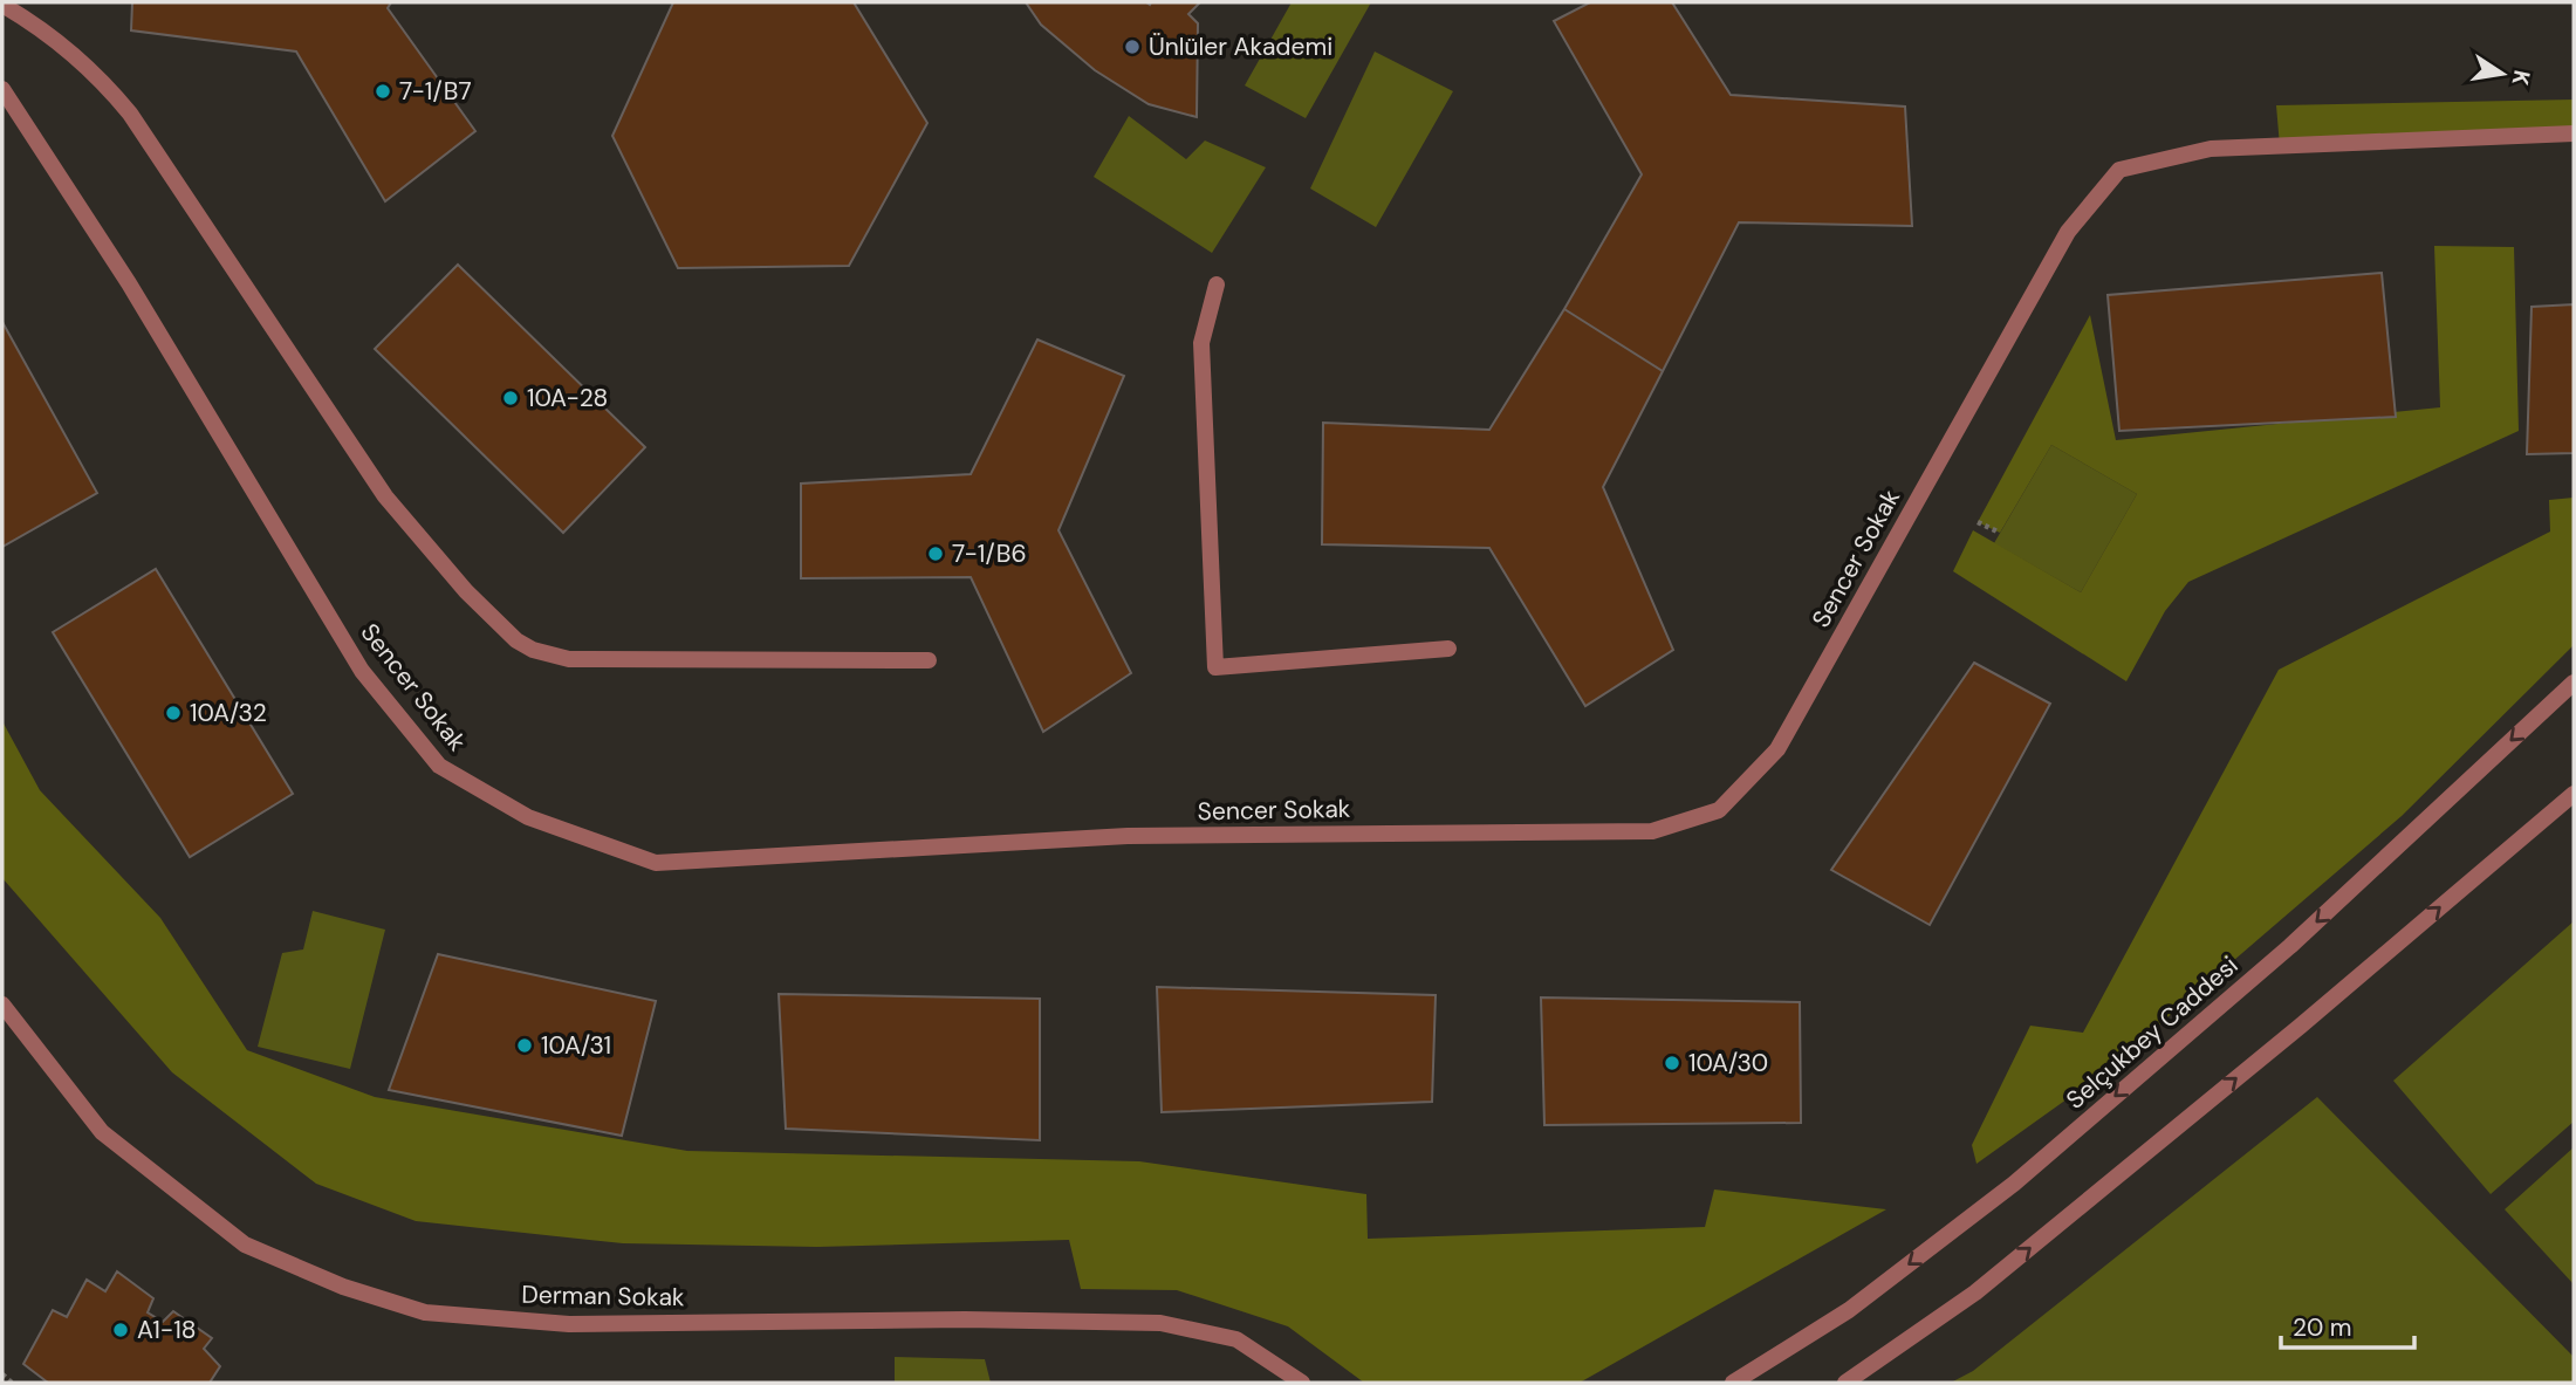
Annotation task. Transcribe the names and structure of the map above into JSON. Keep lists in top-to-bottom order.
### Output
{
  "streets": {
    "street": ["Sencer Sokak", "Selçukbey Caddesi", "Derman Sokak"]
  },
  "places": [
    "Ünlüler Akademi",
    "7-1/B7",
    "10A-28",
    "7-1/B6",
    "10A/32",
    "10A/31",
    "10A/30",
    "A1-18"
  ],
  "scale_bar": "20 m",
  "north": "right"
}
